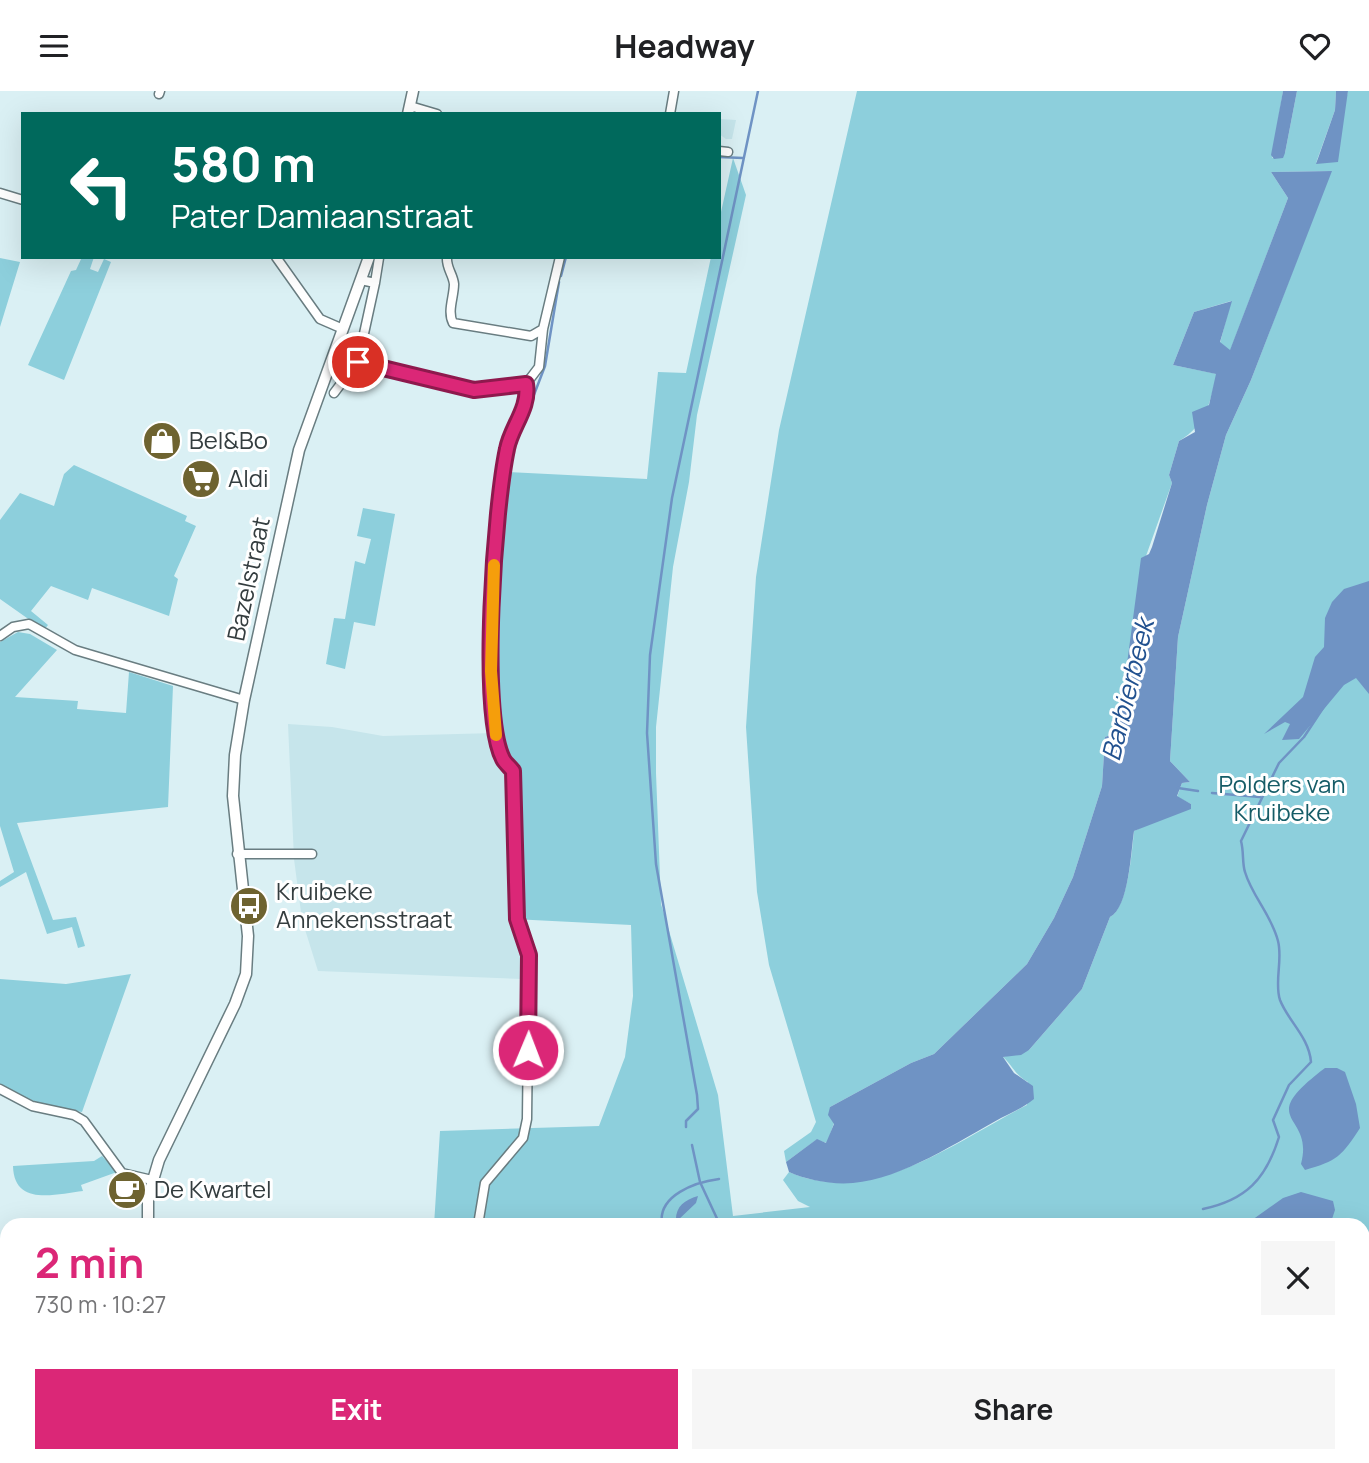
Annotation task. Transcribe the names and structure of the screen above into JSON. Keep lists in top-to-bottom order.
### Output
{
  "streets": {
    "main road": ["Bazelstraat"]
  },
  "water": ["Barbierbeek"],
  "parks": ["Polders van Kruibeke"],
  "places": {
    "shop": ["Bel&Bo"],
    "supermarket": ["Aldi"],
    "bus stop": ["Kruibeke Annekensstraat"],
    "cafe": ["De Kwartel"]
  },
  "page": {
    "header": "Headway",
    "turn": ["580 m", "Pater Damiaanstraat"],
    "heading": ["2 min", "730 m · 10:27"],
    "buttons": ["Exit", "Share"]
  }
}
